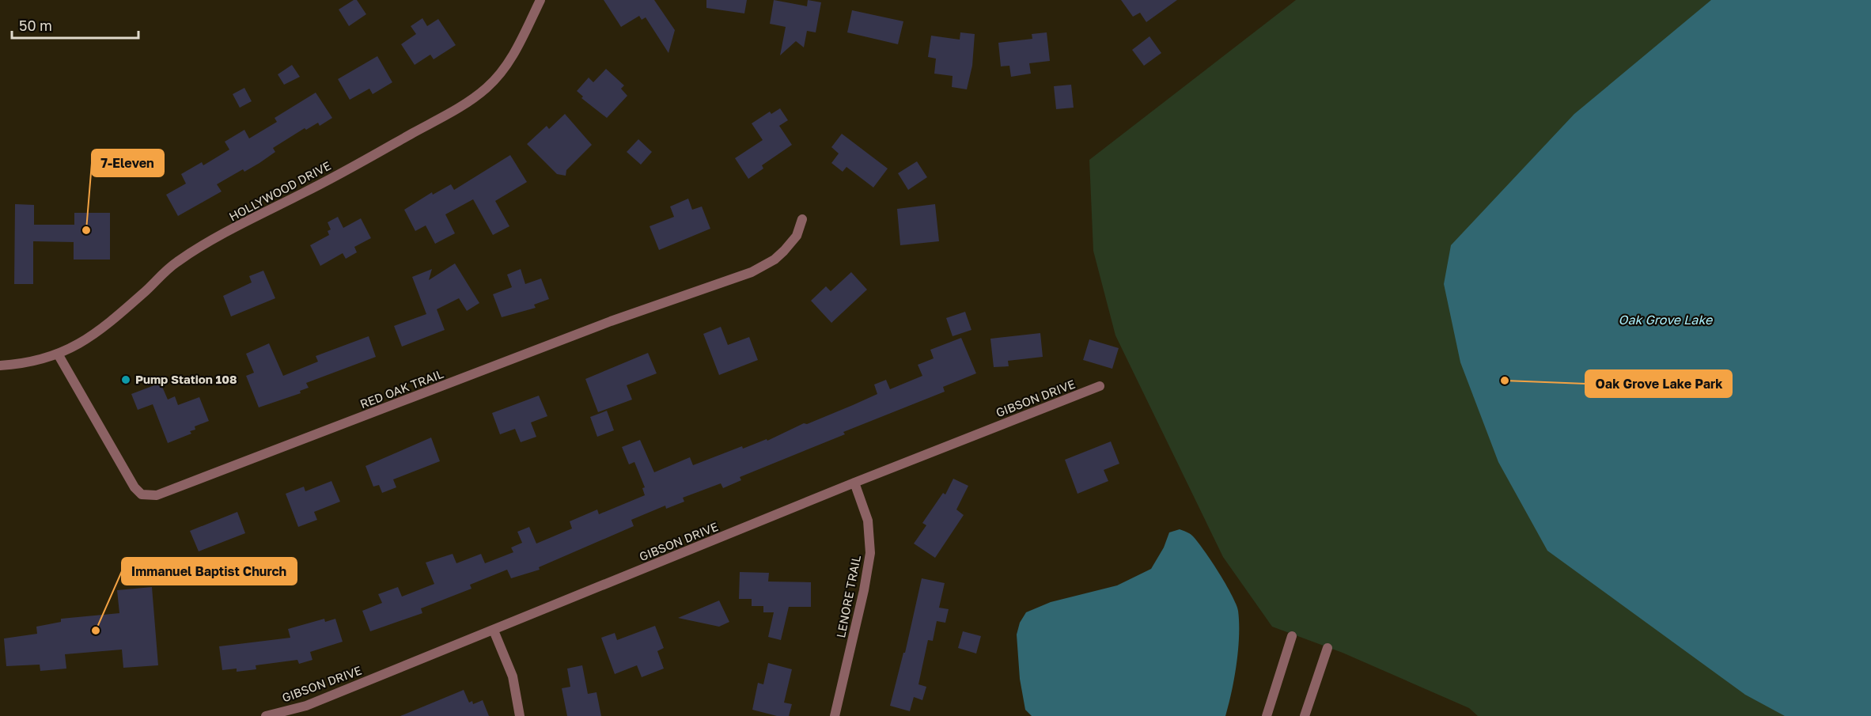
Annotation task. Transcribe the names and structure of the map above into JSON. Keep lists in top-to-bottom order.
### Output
{
  "streets": {
    "street": [
      "HOLLYWOOD DRIVE",
      "RED OAK TRAIL",
      "GIBSON DRIVE",
      "LENORE TRAIL"
    ]
  },
  "crossings": [
    ["HOLLYWOOD DRIVE", "RED OAK TRAIL"],
    ["GIBSON DRIVE", "LENORE TRAIL"]
  ],
  "water": ["Oak Grove Lake"],
  "places": [
    "7-Eleven",
    "Pump Station 108",
    "Oak Grove Lake Park",
    "Immanuel Baptist Church"
  ],
  "scale_bar": "50 m"
}
